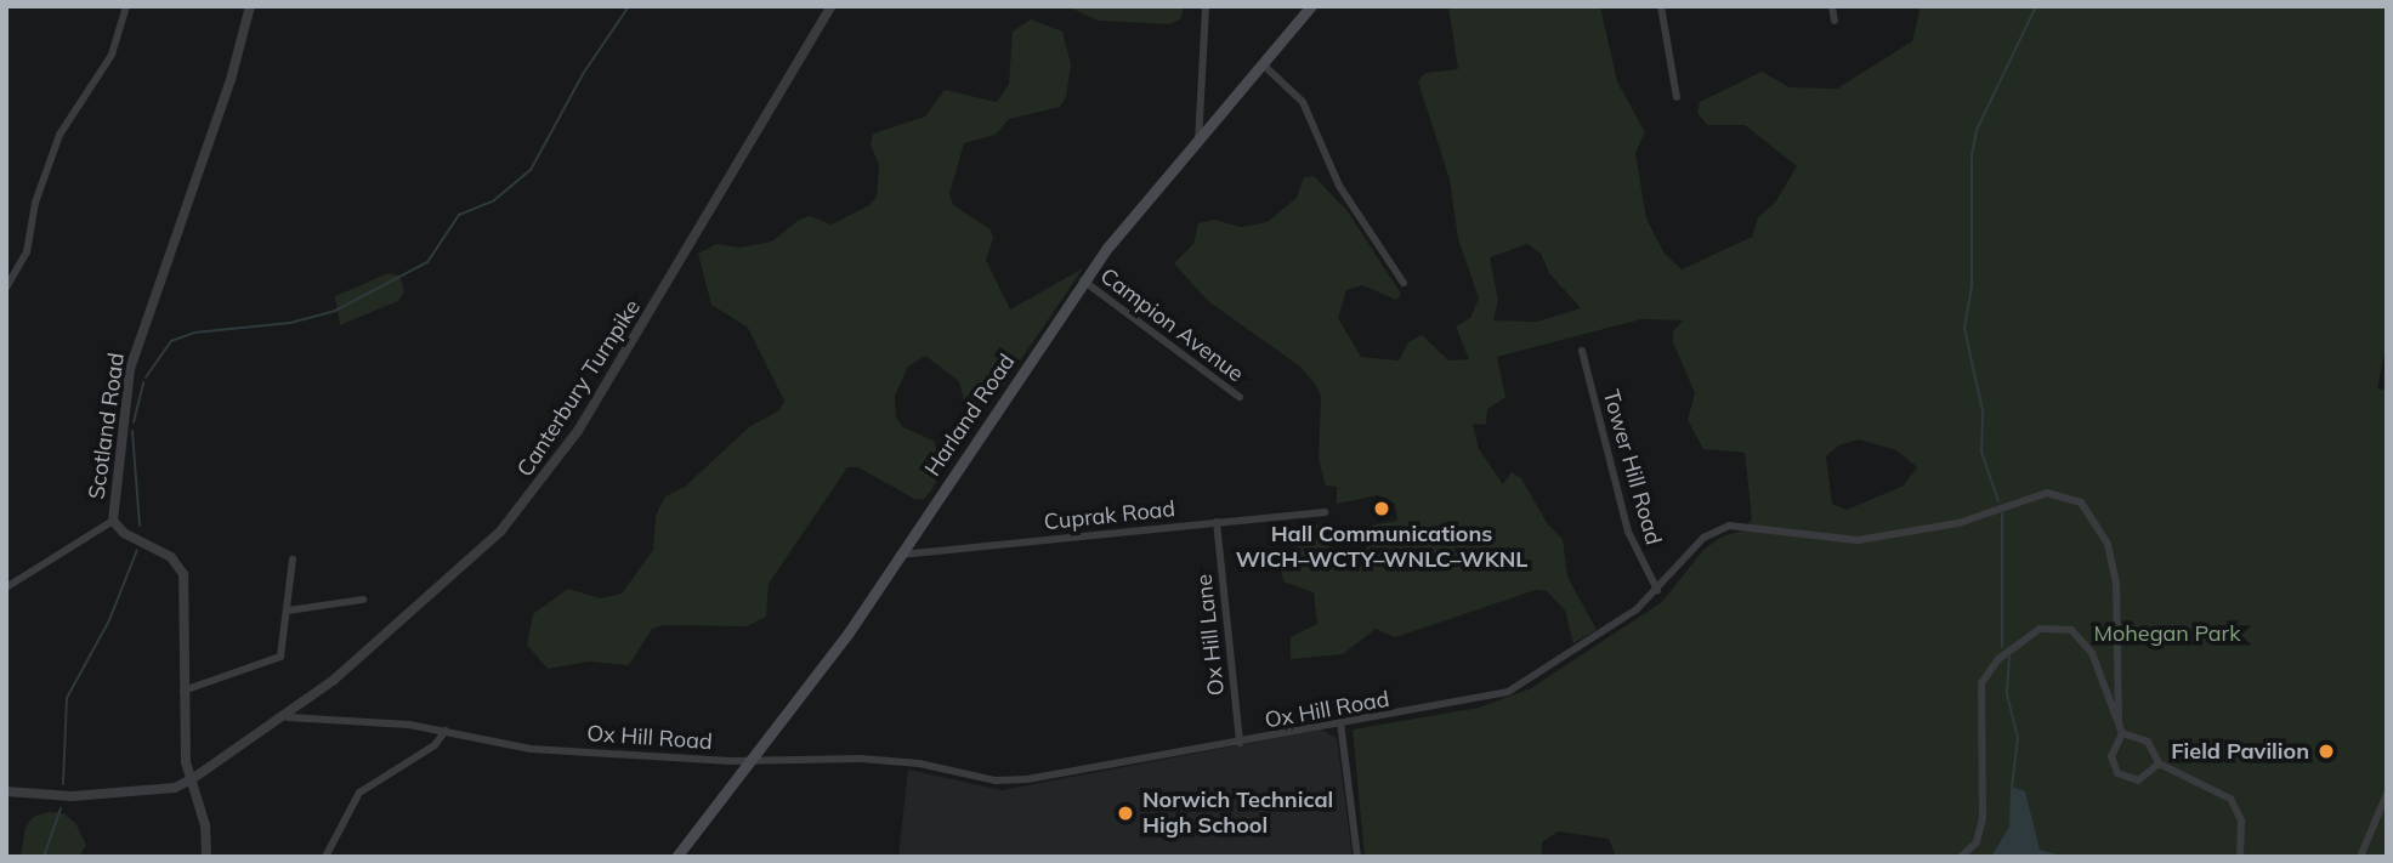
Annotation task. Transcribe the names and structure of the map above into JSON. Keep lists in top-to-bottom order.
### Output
{
  "streets": {
    "main road": ["Harland Road"],
    "street": [
      "Campion Avenue",
      "Canterbury Turnpike",
      "Scotland Road",
      "Tower Hill Road",
      "Cuprak Road",
      "Ox Hill Lane",
      "Ox Hill Road"
    ]
  },
  "crossings": [
    ["Campion Avenue", "Harland Road"],
    ["Canterbury Turnpike", "Scotland Road"],
    ["Canterbury Turnpike", "Ox Hill Road"],
    ["Harland Road", "Cuprak Road"],
    ["Harland Road", "Ox Hill Road"],
    ["Tower Hill Road", "Ox Hill Road"],
    ["Cuprak Road", "Ox Hill Lane"],
    ["Ox Hill Lane", "Ox Hill Road"]
  ],
  "parks": ["Mohegan Park"],
  "places": ["Hall Communications WICH–WCTY–WNLC–WKNL", "Field Pavilion", "Norwich Technical High School"]
}
